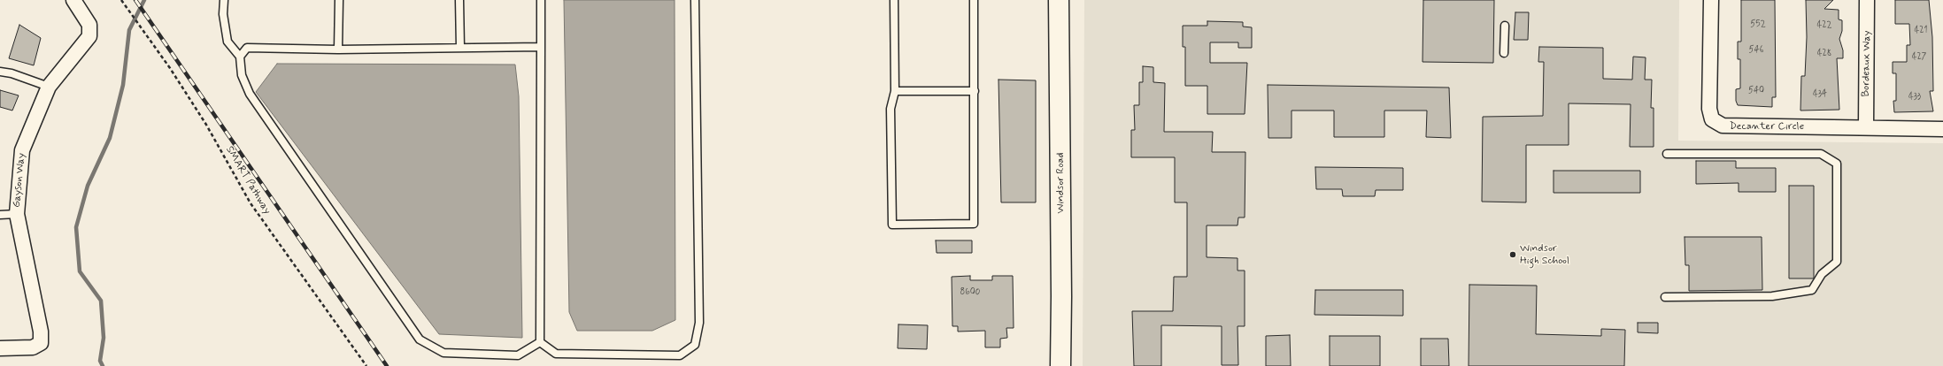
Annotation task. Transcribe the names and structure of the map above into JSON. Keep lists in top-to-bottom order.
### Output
{
  "streets": {
    "main road": ["Windsor Road"],
    "street": ["Bordeaux Way", "Decanter Circle", "Gayson Way"],
    "path": ["SMART Pathway"]
  },
  "crossings": [
    ["Bordeaux Way", "Decanter Circle"]
  ],
  "places": ["Windsor High School"],
  "house_numbers": [
    "552",
    "422",
    "421",
    "546",
    "428",
    "427",
    "540",
    "434",
    "433",
    "8600"
  ]
}
